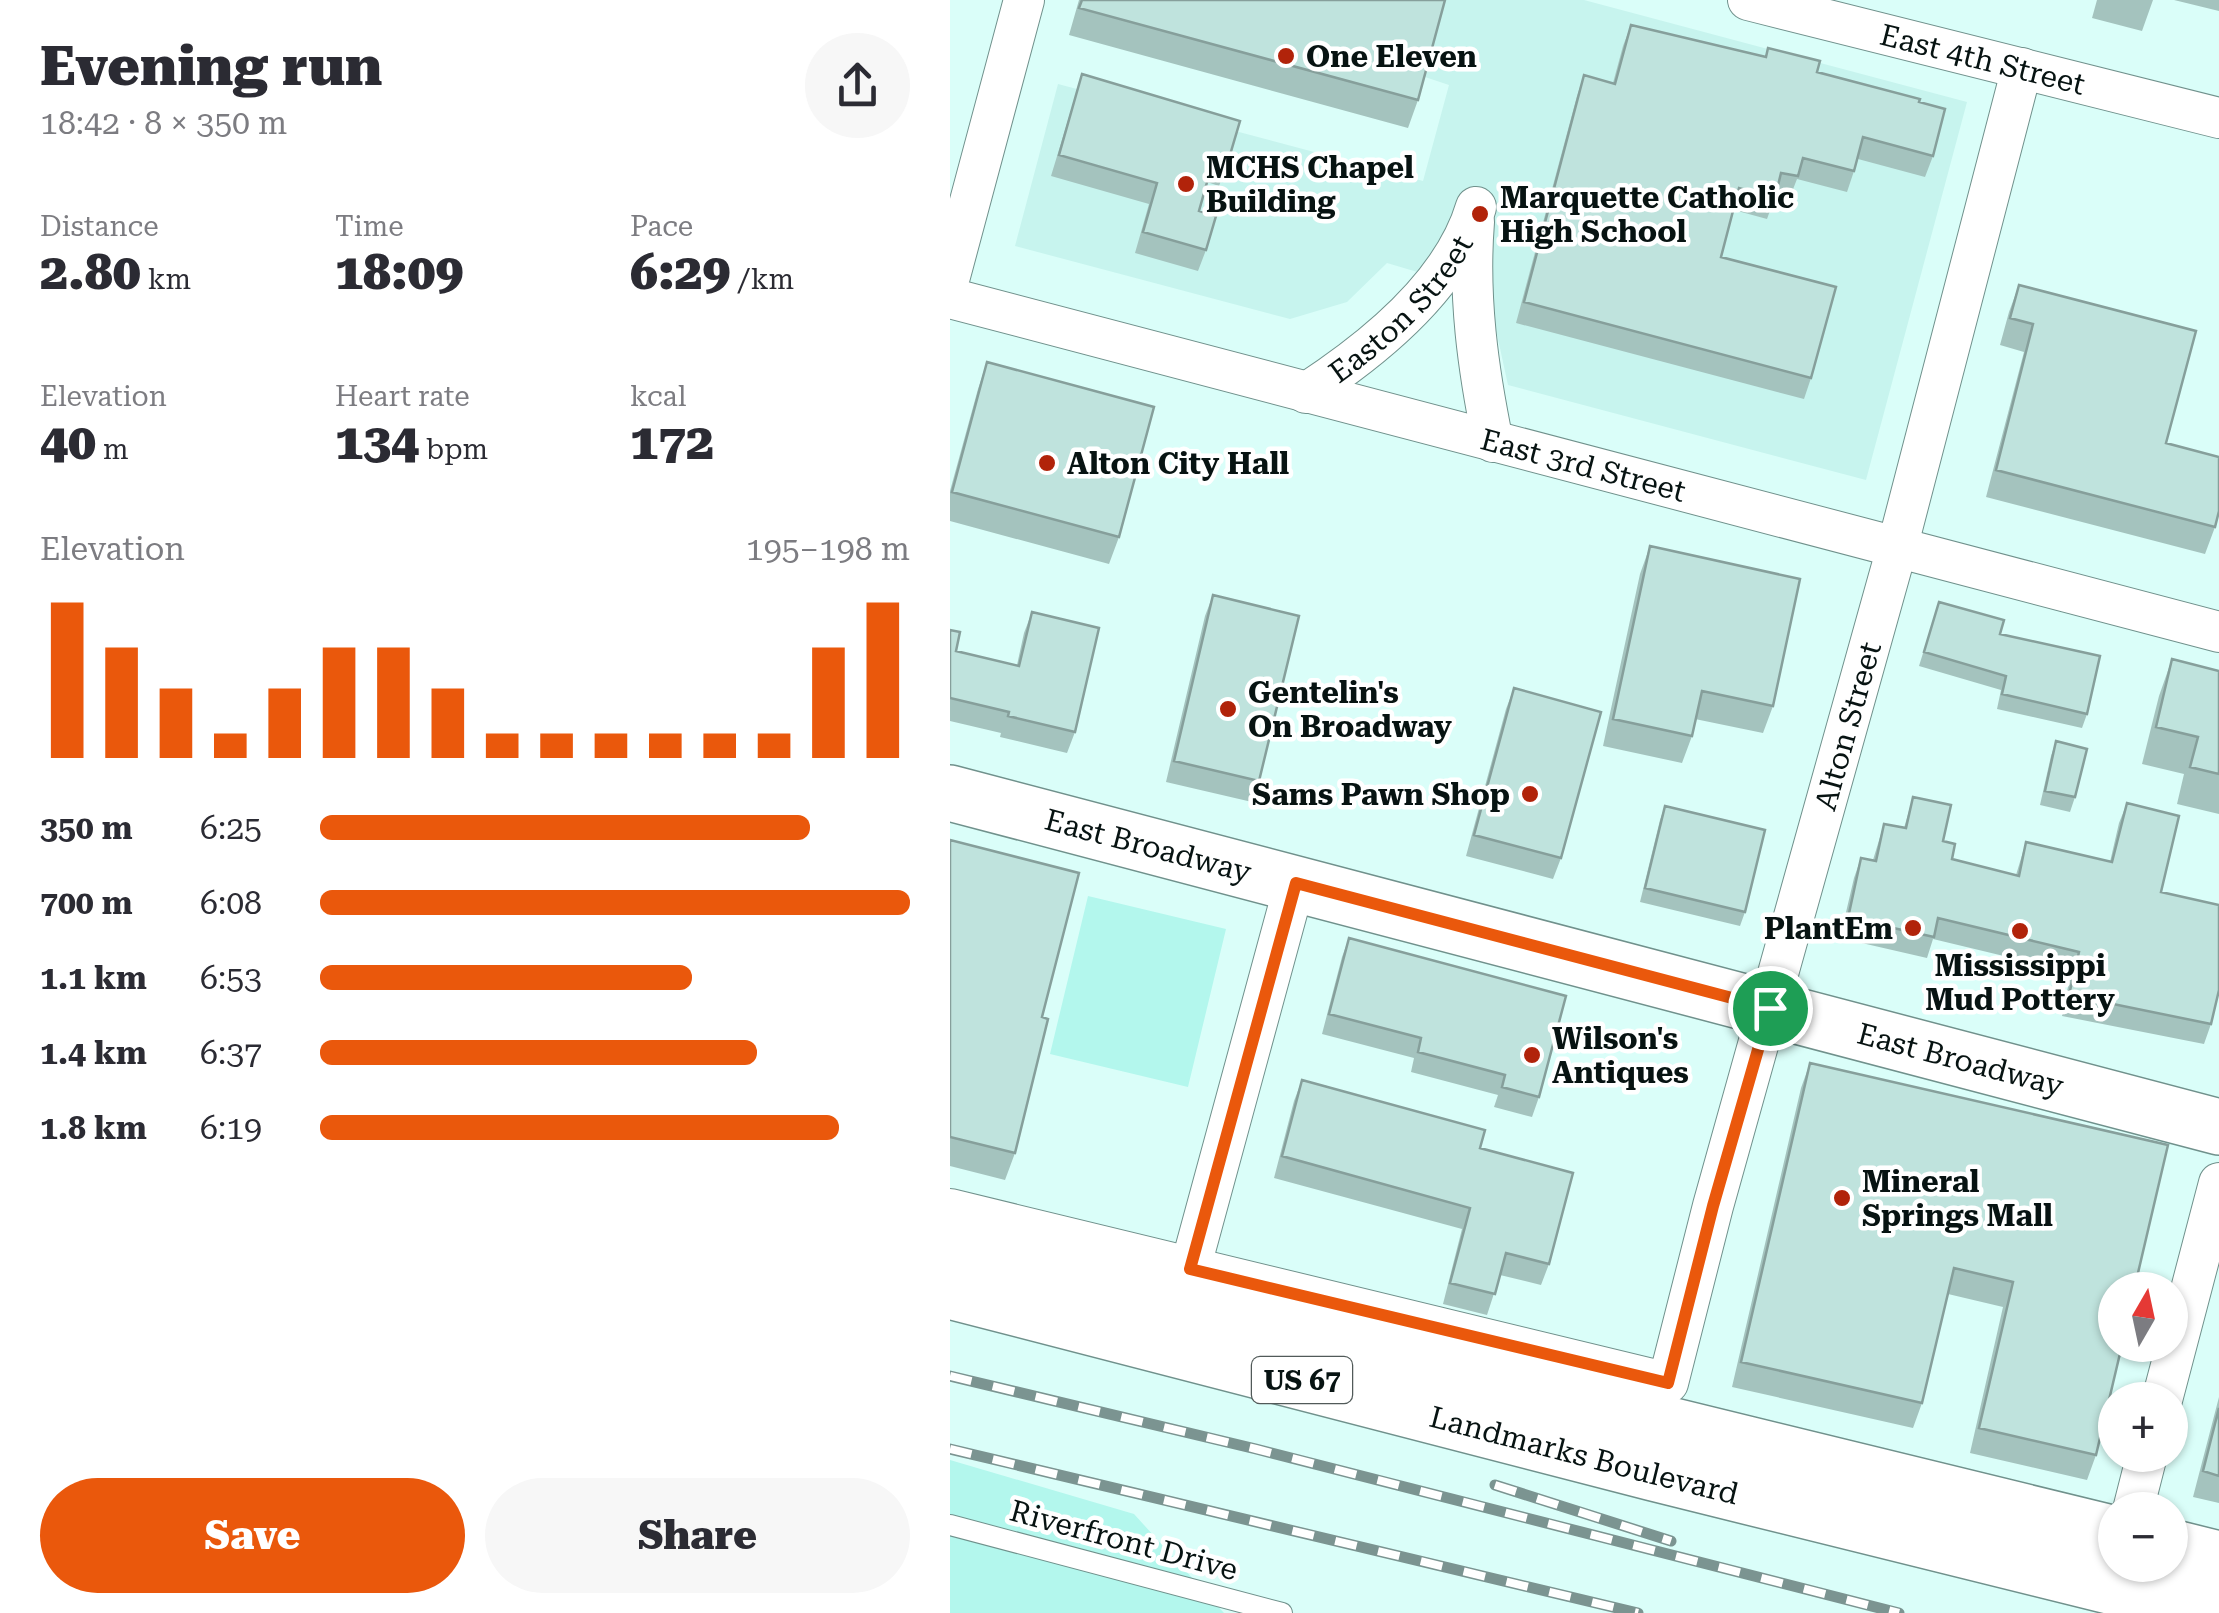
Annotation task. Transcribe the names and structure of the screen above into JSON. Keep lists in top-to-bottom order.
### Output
{
  "streets": {
    "main road": ["East Broadway", "US 67", "Landmarks Boulevard"],
    "street": [
      "East 4th Street",
      "Easton Street",
      "East 3rd Street",
      "Alton Street"
    ],
    "lane": ["Riverfront Drive"]
  },
  "crossings": [
    ["East 4th Street", "Alton Street"],
    ["Easton Street", "East 3rd Street"],
    ["East 3rd Street", "Alton Street"],
    ["Alton Street", "East Broadway"]
  ],
  "places": [
    "One Eleven",
    "MCHS Chapel Building",
    "Marquette Catholic High School",
    "Alton City Hall",
    "Gentelin's On Broadway",
    "Sams Pawn Shop",
    "PlantEm",
    "Mississippi Mud Pottery",
    "Wilson's Antiques",
    "Mineral Springs Mall"
  ],
  "north": "top",
  "page": {
    "heading": ["Evening run", "18:42 · 8 × 350 m"],
    "stats": [
      ["Distance", "2.80 km"],
      ["Time", "18:09"],
      ["Pace", "6:29 /km"],
      ["Elevation", "40 m"],
      ["Heart rate", "134 bpm"],
      ["kcal", "172"]
    ],
    "chart": ["Elevation", "195–198 m"],
    "list": [
      {
        "name": "350 m",
        "note": "6:25"
      },
      {
        "name": "700 m",
        "note": "6:08"
      },
      {
        "name": "1.1 km",
        "note": "6:53"
      },
      {
        "name": "1.4 km",
        "note": "6:37"
      },
      {
        "name": "1.8 km",
        "note": "6:19"
      }
    ],
    "map_buttons": ["+", "−"],
    "buttons": ["Save", "Share"]
  }
}
